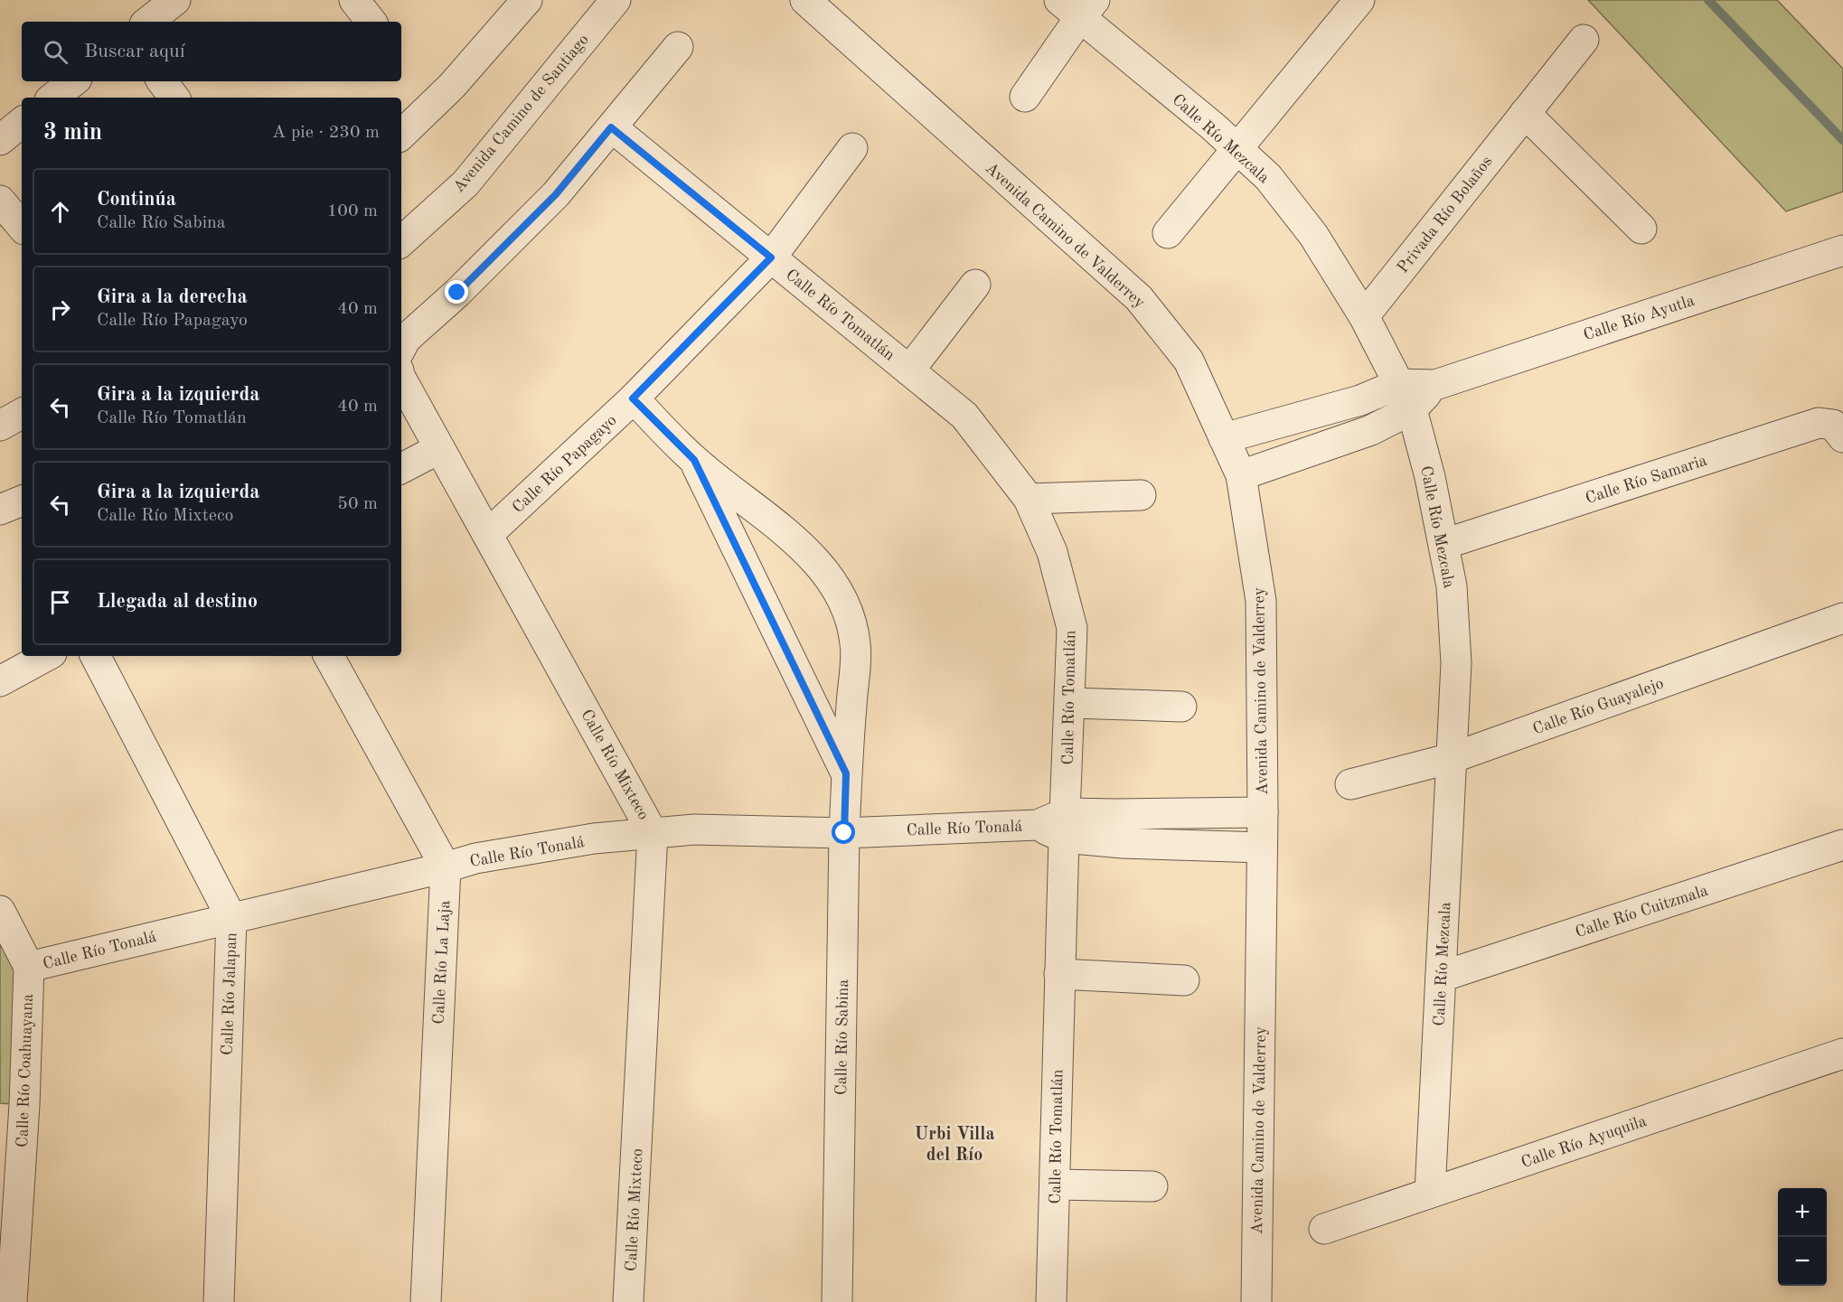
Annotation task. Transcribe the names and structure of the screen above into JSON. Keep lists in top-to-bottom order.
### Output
{
  "streets": {
    "street": [
      "Avenida Camino de Santiago",
      "Calle Río Mezcala",
      "Privada Río Bolaños",
      "Avenida Camino de Valderrey",
      "Calle Río Tomatlán",
      "Calle Río Ayutla",
      "Calle Río Papagayo",
      "Calle Río Samaria",
      "Calle Río Guayalejo",
      "Calle Río Mixteco",
      "Calle Río Tonalá",
      "Calle Río Cuitzmala",
      "Calle Río La Laja",
      "Calle Río Jalapan",
      "Calle Río Sabina",
      "Calle Río Coahuayana",
      "Calle Río Ayuquila"
    ]
  },
  "crossings": [
    ["Calle Río Mezcala", "Privada Río Bolaños"],
    ["Calle Río Mezcala", "Calle Río Ayutla"],
    ["Calle Río Mezcala", "Calle Río Samaria"],
    ["Calle Río Mezcala", "Calle Río Guayalejo"],
    ["Calle Río Mezcala", "Calle Río Cuitzmala"],
    ["Calle Río Mezcala", "Calle Río Ayuquila"],
    ["Avenida Camino de Valderrey", "Calle Río Ayutla"],
    ["Avenida Camino de Valderrey", "Calle Río Tonalá"],
    ["Calle Río Tomatlán", "Calle Río Papagayo"],
    ["Calle Río Tomatlán", "Calle Río Tonalá"],
    ["Calle Río Papagayo", "Calle Río Mixteco"],
    ["Calle Río Papagayo", "Calle Río Sabina"],
    ["Calle Río Mixteco", "Calle Río Tonalá"],
    ["Calle Río Tonalá", "Calle Río La Laja"],
    ["Calle Río Tonalá", "Calle Río Jalapan"],
    ["Calle Río Tonalá", "Calle Río Sabina"],
    ["Calle Río Tonalá", "Calle Río Coahuayana"]
  ],
  "districts": ["Urbi Villa del Río"],
  "page": {
    "search": "Buscar aquí",
    "heading": ["3 min", "A pie · 230 m"],
    "list": [
      ["Continúa", "Calle Río Sabina", "100 m"],
      ["Gira a la derecha", "Calle Río Papagayo", "40 m"],
      ["Gira a la izquierda", "Calle Río Tomatlán", "40 m"],
      ["Gira a la izquierda", "Calle Río Mixteco", "50 m"],
      "Llegada al destino"
    ],
    "map_buttons": ["+", "−"]
  }
}
